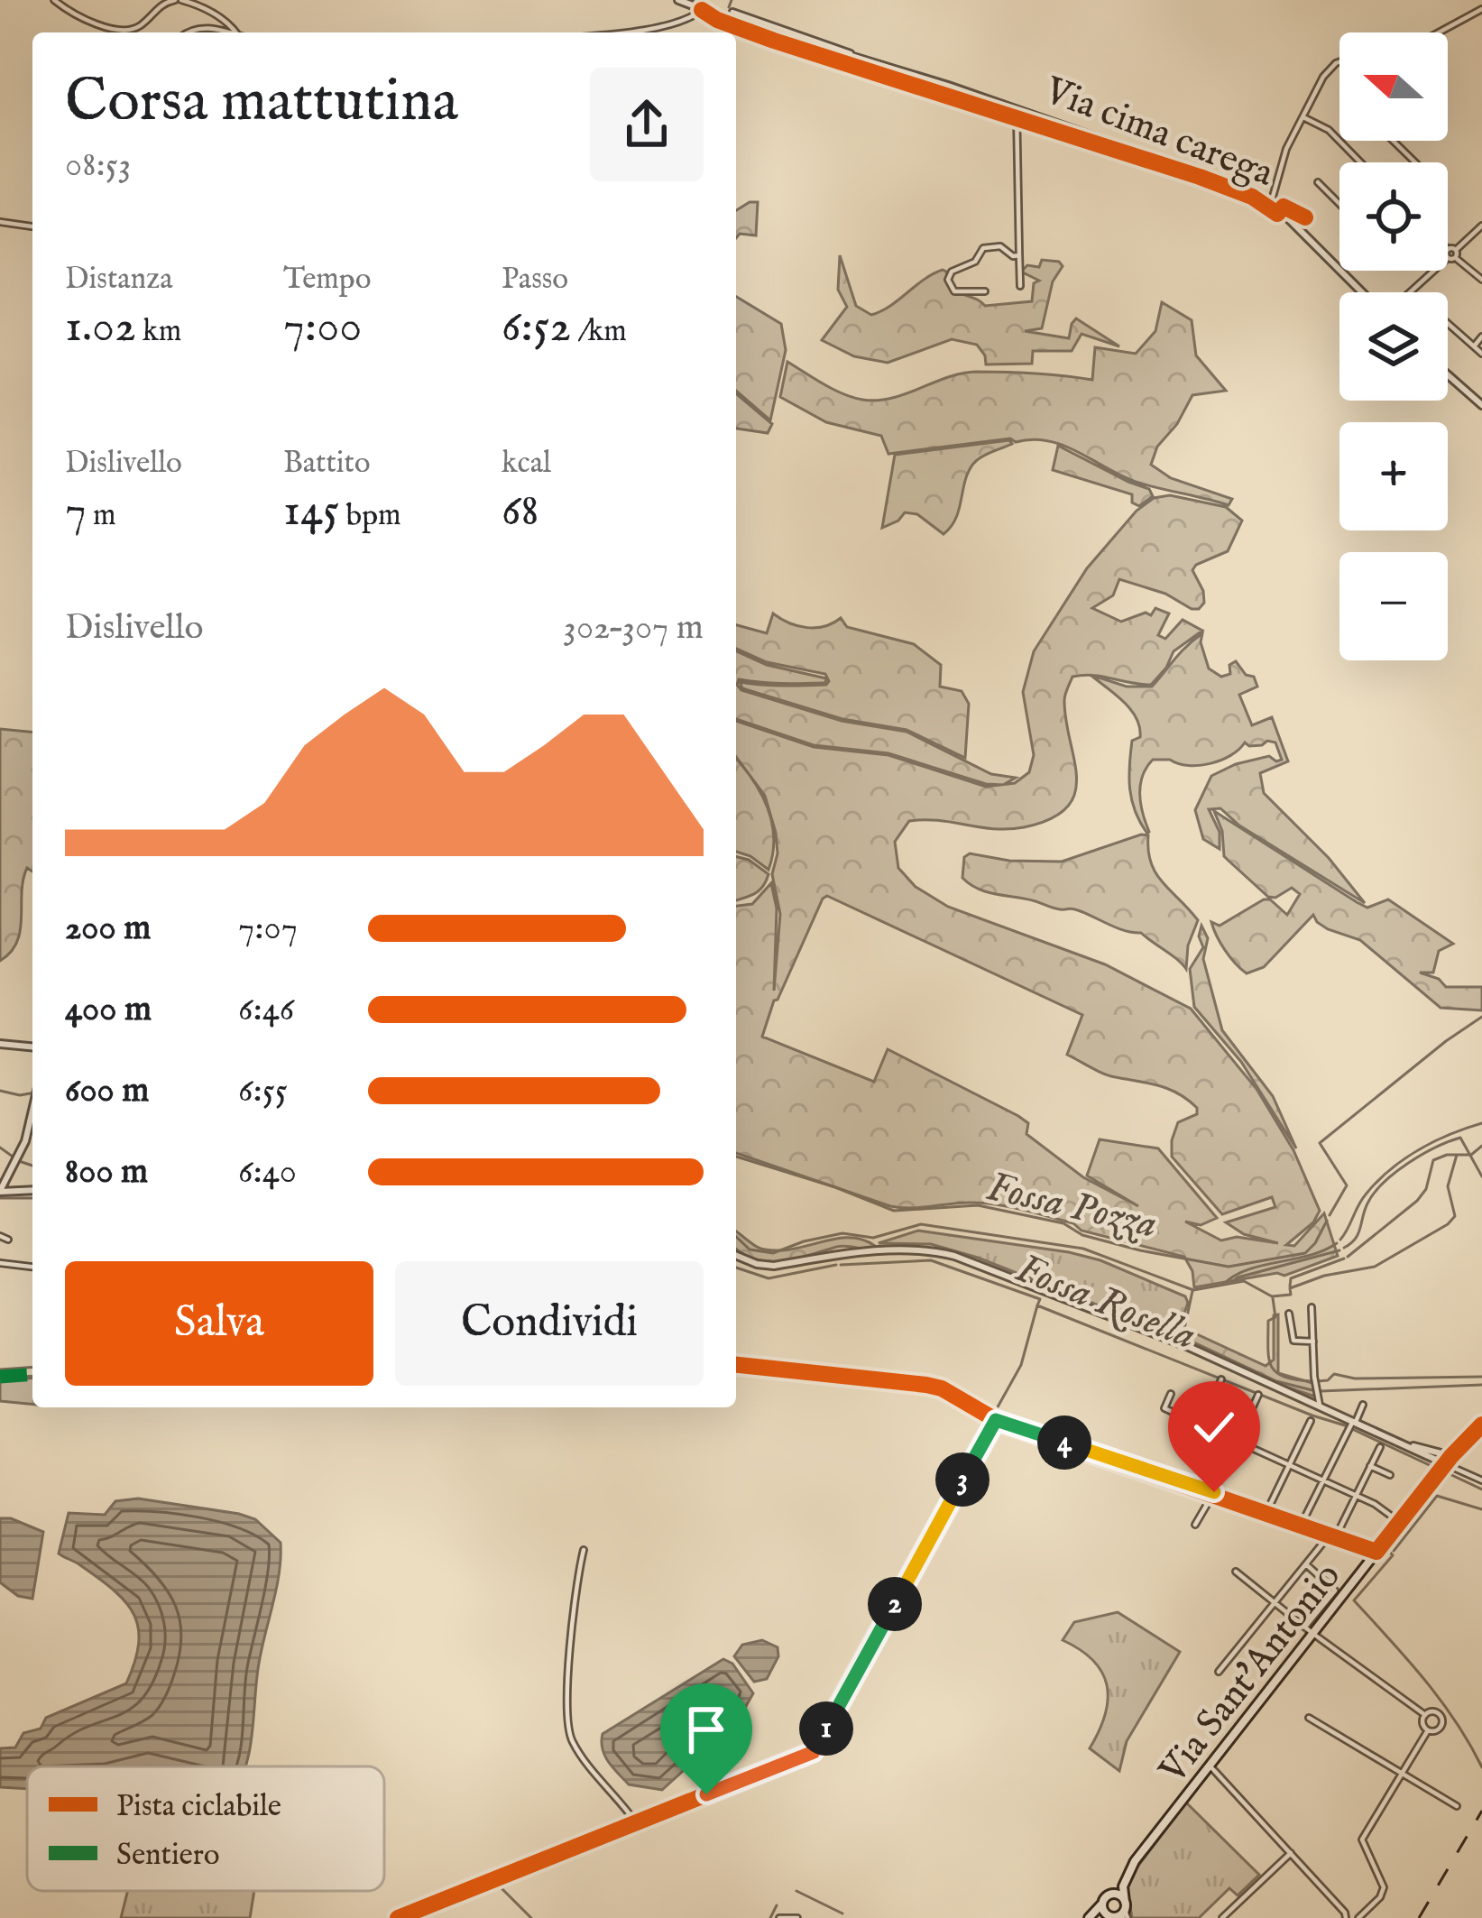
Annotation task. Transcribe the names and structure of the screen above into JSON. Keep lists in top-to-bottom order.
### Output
{
  "streets": {
    "main road": ["Via Sant'Antonio"],
    "street": ["Via cima carega"]
  },
  "water": ["Fossa Pozza", "Fossa Rosella"],
  "legend": ["Pista ciclabile", "Sentiero"],
  "north": "left",
  "page": {
    "map_buttons": ["+", "−"],
    "heading": ["Corsa mattutina", "08:53"],
    "stats": [
      ["Distanza", "1.02 km"],
      ["Tempo", "7:00"],
      ["Passo", "6:52 /km"],
      ["Dislivello", "7 m"],
      ["Battito", "145 bpm"],
      ["kcal", "68"]
    ],
    "chart": ["Dislivello", "302–307 m"],
    "list": [
      {
        "name": "200 m",
        "note": "7:07"
      },
      {
        "name": "400 m",
        "note": "6:46"
      },
      {
        "name": "600 m",
        "note": "6:55"
      },
      {
        "name": "800 m",
        "note": "6:40"
      }
    ],
    "buttons": ["Salva", "Condividi"],
    "pins": [
      "4",
      "3",
      "2",
      "1"
    ]
  }
}
